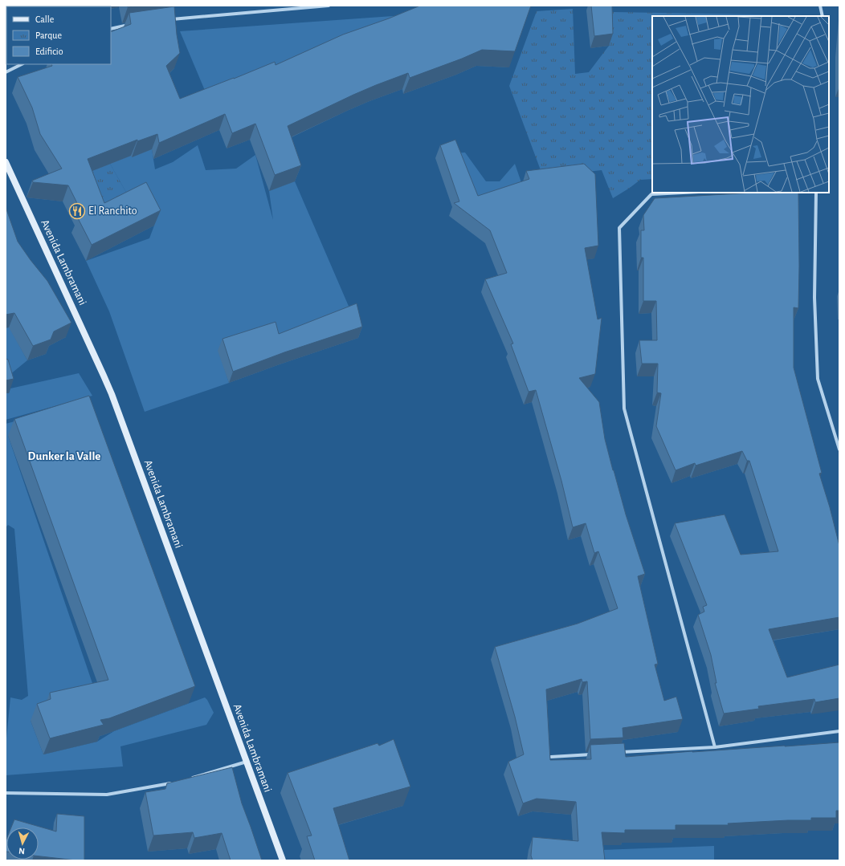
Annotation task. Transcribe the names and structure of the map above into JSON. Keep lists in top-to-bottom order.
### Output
{
  "streets": {
    "main road": ["Avenida Lambramani"]
  },
  "districts": ["Dunker la Valle"],
  "places": {
    "restaurant": ["El Ranchito"]
  },
  "legend": ["Calle", "Parque", "Edificio"],
  "north": "bottom"
}
